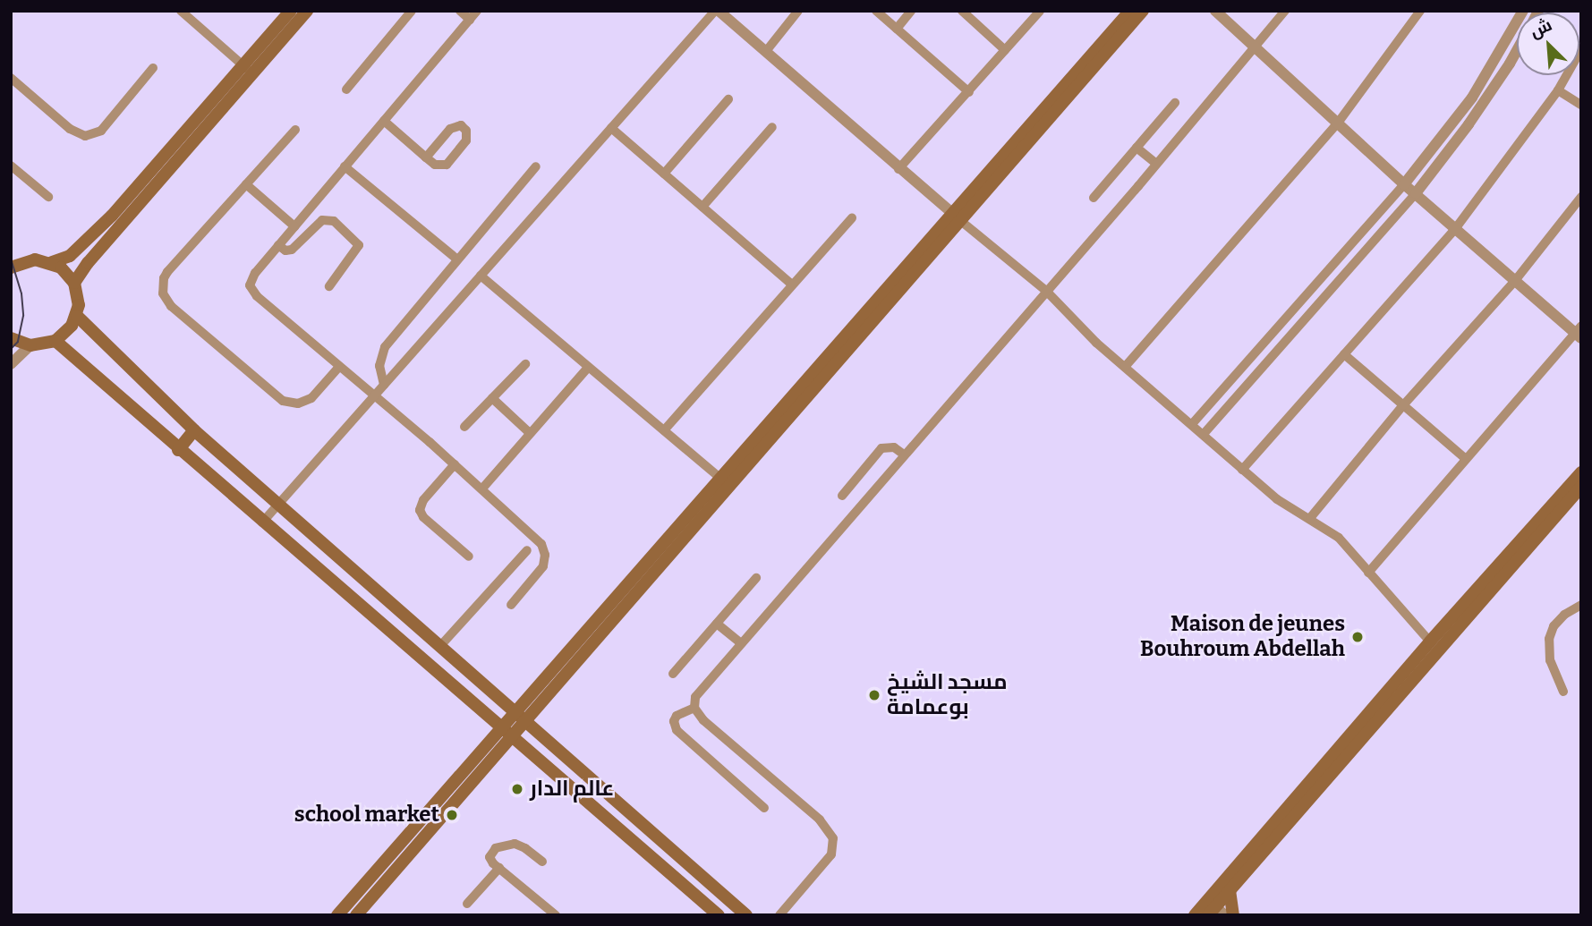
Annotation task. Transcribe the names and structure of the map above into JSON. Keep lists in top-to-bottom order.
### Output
{
  "places": [
    "Maison de jeunes Bouhroum Abdellah",
    "مسجد الشيخ بوعمامة",
    "عالم الدار",
    "school market"
  ],
  "north": "top left"
}
